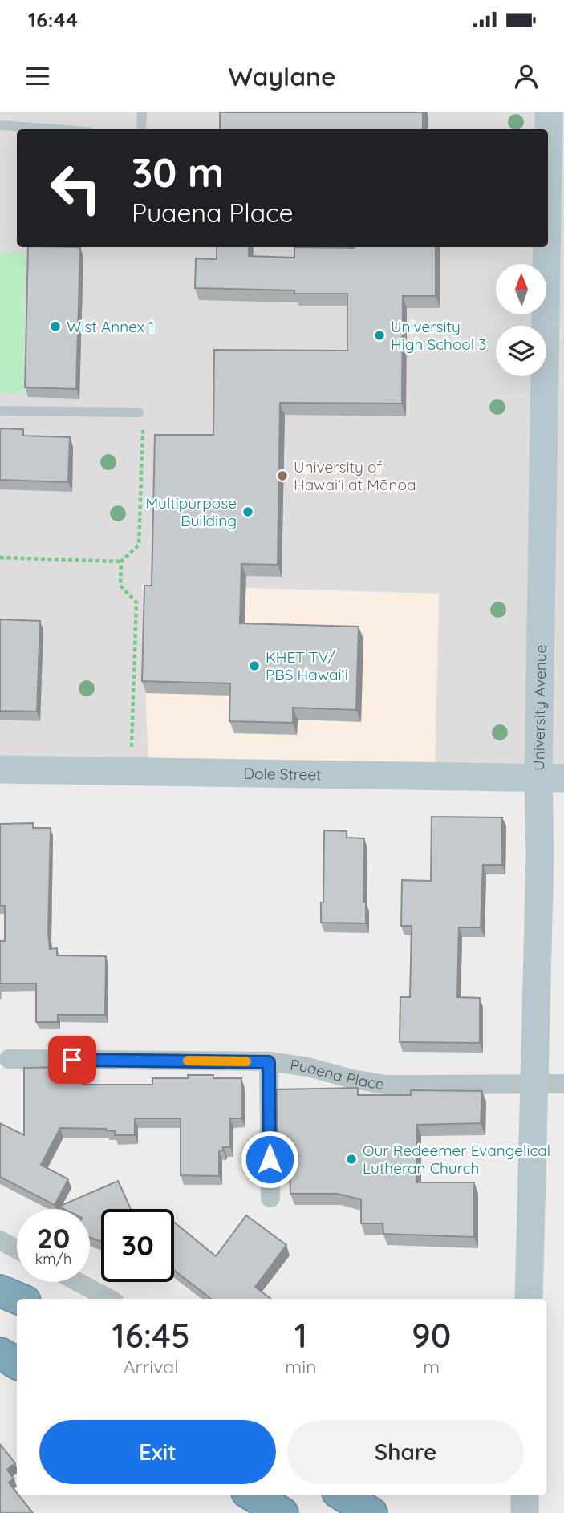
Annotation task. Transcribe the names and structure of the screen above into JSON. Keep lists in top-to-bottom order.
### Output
{
  "streets": {
    "main road": ["University Avenue", "Dole Street"],
    "street": ["Puaena Place"]
  },
  "crossings": [
    ["University Avenue", "Dole Street"],
    ["University Avenue", "Puaena Place"]
  ],
  "places": [
    "Wist Annex 1",
    "University High School 3",
    "University of Hawaiʻi at Mānoa",
    "Multipurpose Building",
    "KHET TV/ PBS Hawai‘i",
    "Our Redeemer Evangelical Lutheran Church"
  ],
  "north": "top",
  "page": {
    "status": "16:44",
    "header": "Waylane",
    "turn": ["30 m", "Puaena Place"],
    "speed": "20 km/h",
    "limit": "30",
    "eta": [
      "16:45",
      "Arrival",
      "1",
      "min",
      "90",
      "m"
    ],
    "buttons": ["Exit", "Share"]
  }
}
